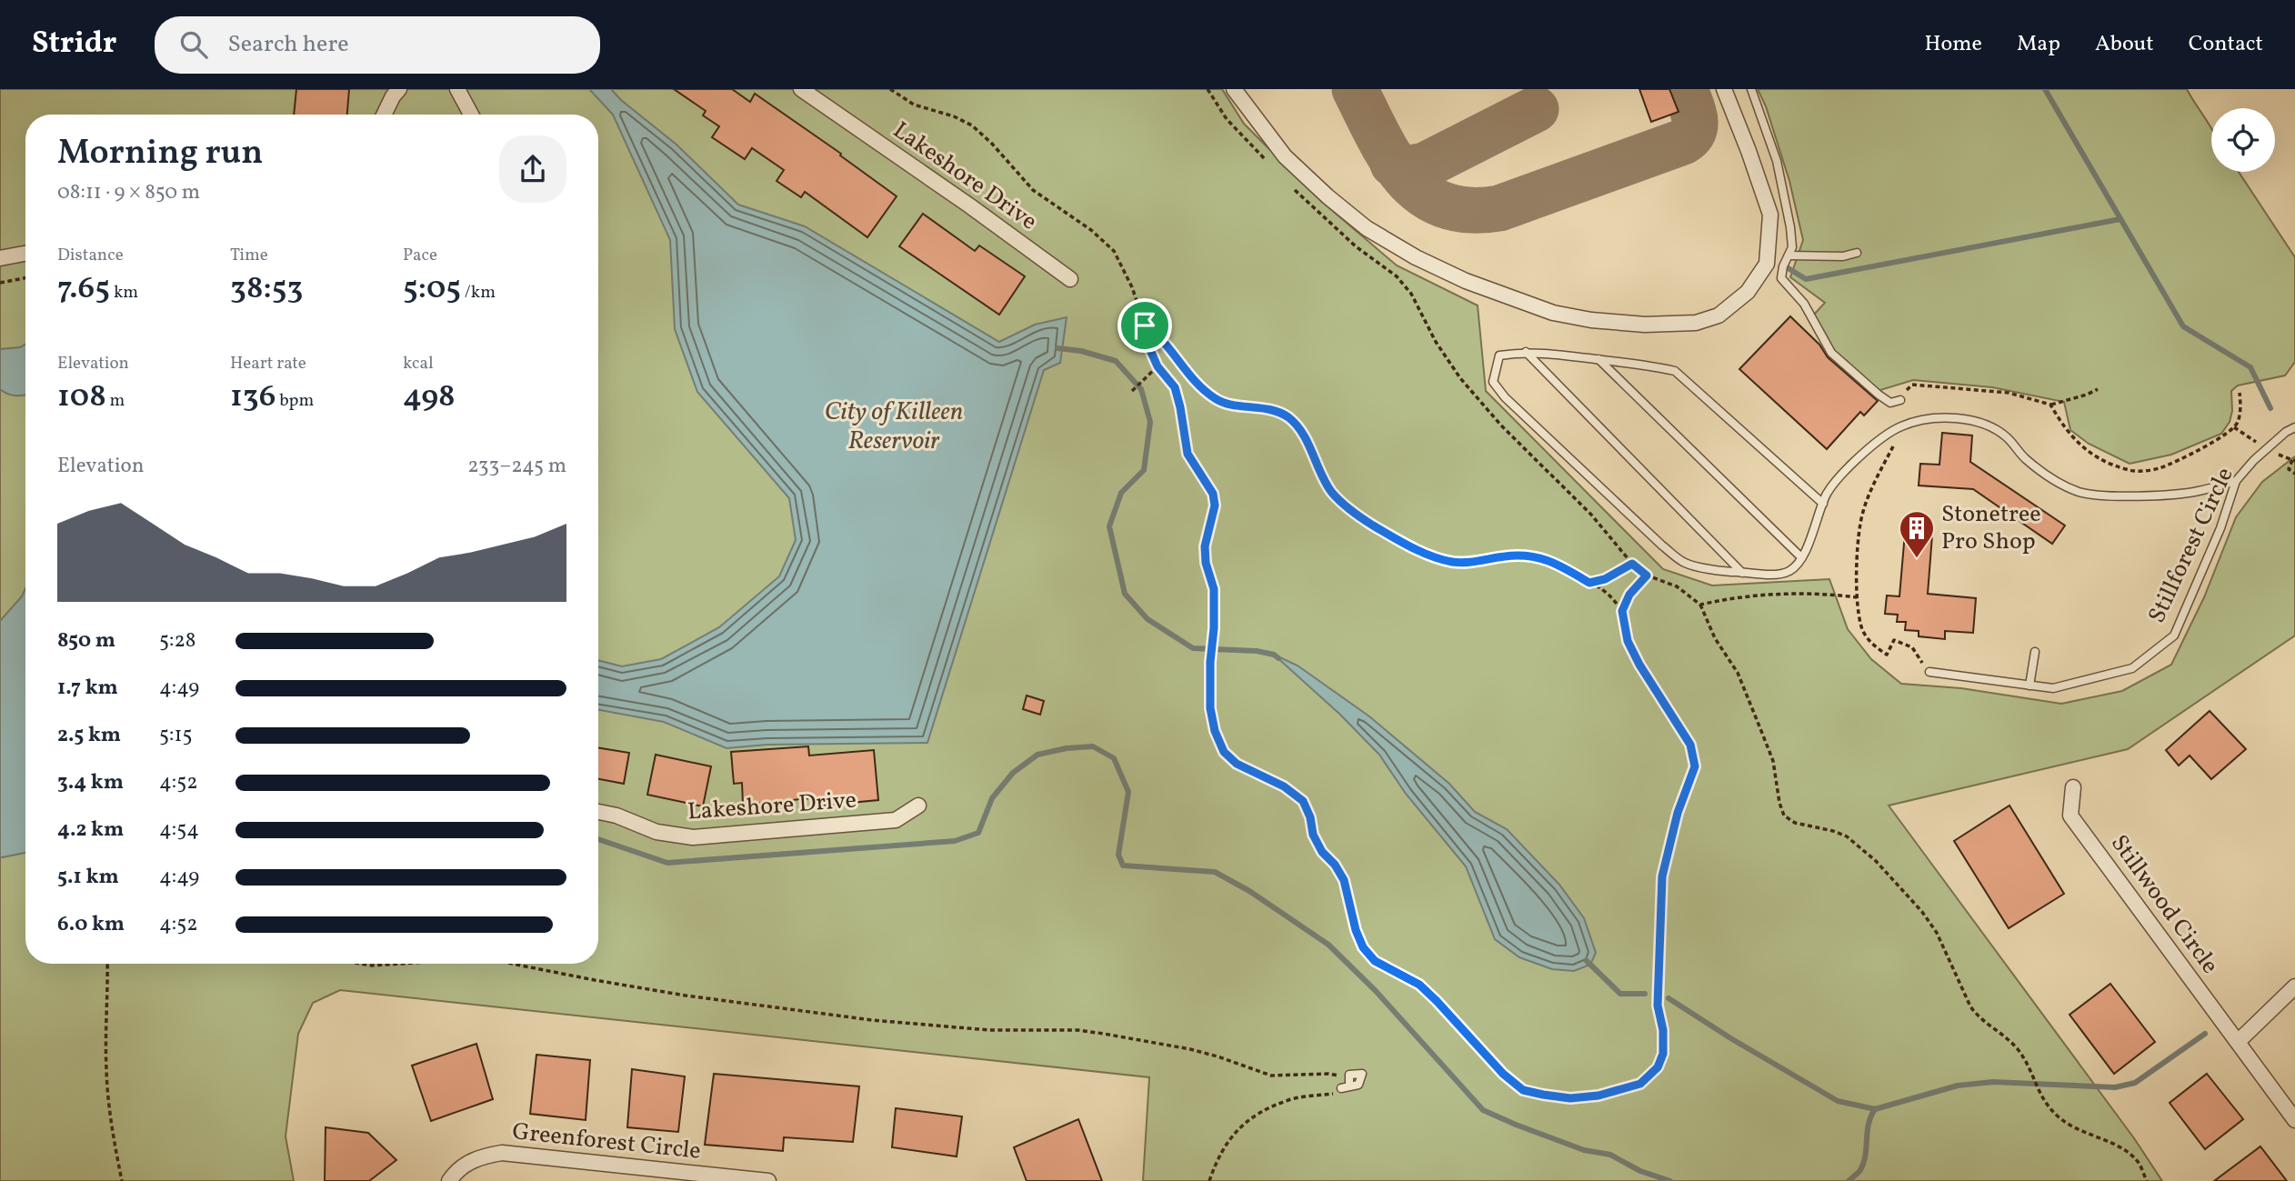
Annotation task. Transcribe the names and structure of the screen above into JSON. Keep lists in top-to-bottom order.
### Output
{
  "streets": {
    "street": ["Lakeshore Drive", "Stillwood Circle", "Greenforest Circle"],
    "lane": ["Stillforest Circle"]
  },
  "water": ["City of Killeen Reservoir"],
  "places": {
    "building": ["Stonetree Pro Shop"]
  },
  "page": {
    "header": "Stridr",
    "search": "Search here",
    "nav": [
      "Home",
      "Map",
      "About",
      "Contact"
    ],
    "heading": ["Morning run", "08:11 · 9 × 850 m"],
    "stats": [
      ["Distance", "7.65 km"],
      ["Time", "38:53"],
      ["Pace", "5:05 /km"],
      ["Elevation", "108 m"],
      ["Heart rate", "136 bpm"],
      ["kcal", "498"]
    ],
    "chart": ["Elevation", "233–245 m"],
    "list": [
      {
        "name": "850 m",
        "note": "5:28"
      },
      {
        "name": "1.7 km",
        "note": "4:49"
      },
      {
        "name": "2.5 km",
        "note": "5:15"
      },
      {
        "name": "3.4 km",
        "note": "4:52"
      },
      {
        "name": "4.2 km",
        "note": "4:54"
      },
      {
        "name": "5.1 km",
        "note": "4:49"
      },
      {
        "name": "6.0 km",
        "note": "4:52"
      }
    ]
  }
}
